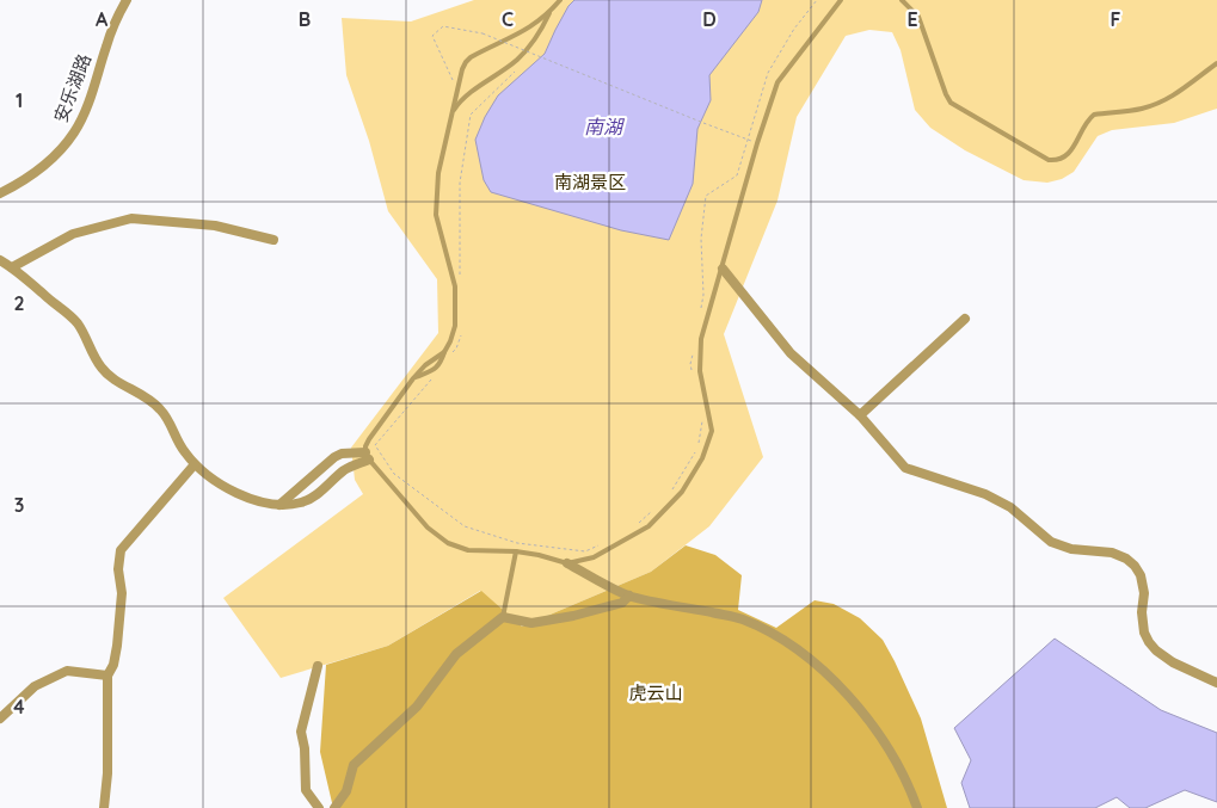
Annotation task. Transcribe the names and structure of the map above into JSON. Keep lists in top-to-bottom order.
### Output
{
  "streets": {
    "street": ["安乐湖路"]
  },
  "water": ["南湖"],
  "parks": ["南湖景区", "虎云山"],
  "grid": {
    "columns": [
      "A",
      "B",
      "C",
      "D",
      "E",
      "F"
    ],
    "rows": [
      "1",
      "2",
      "3",
      "4"
    ]
  }
}
